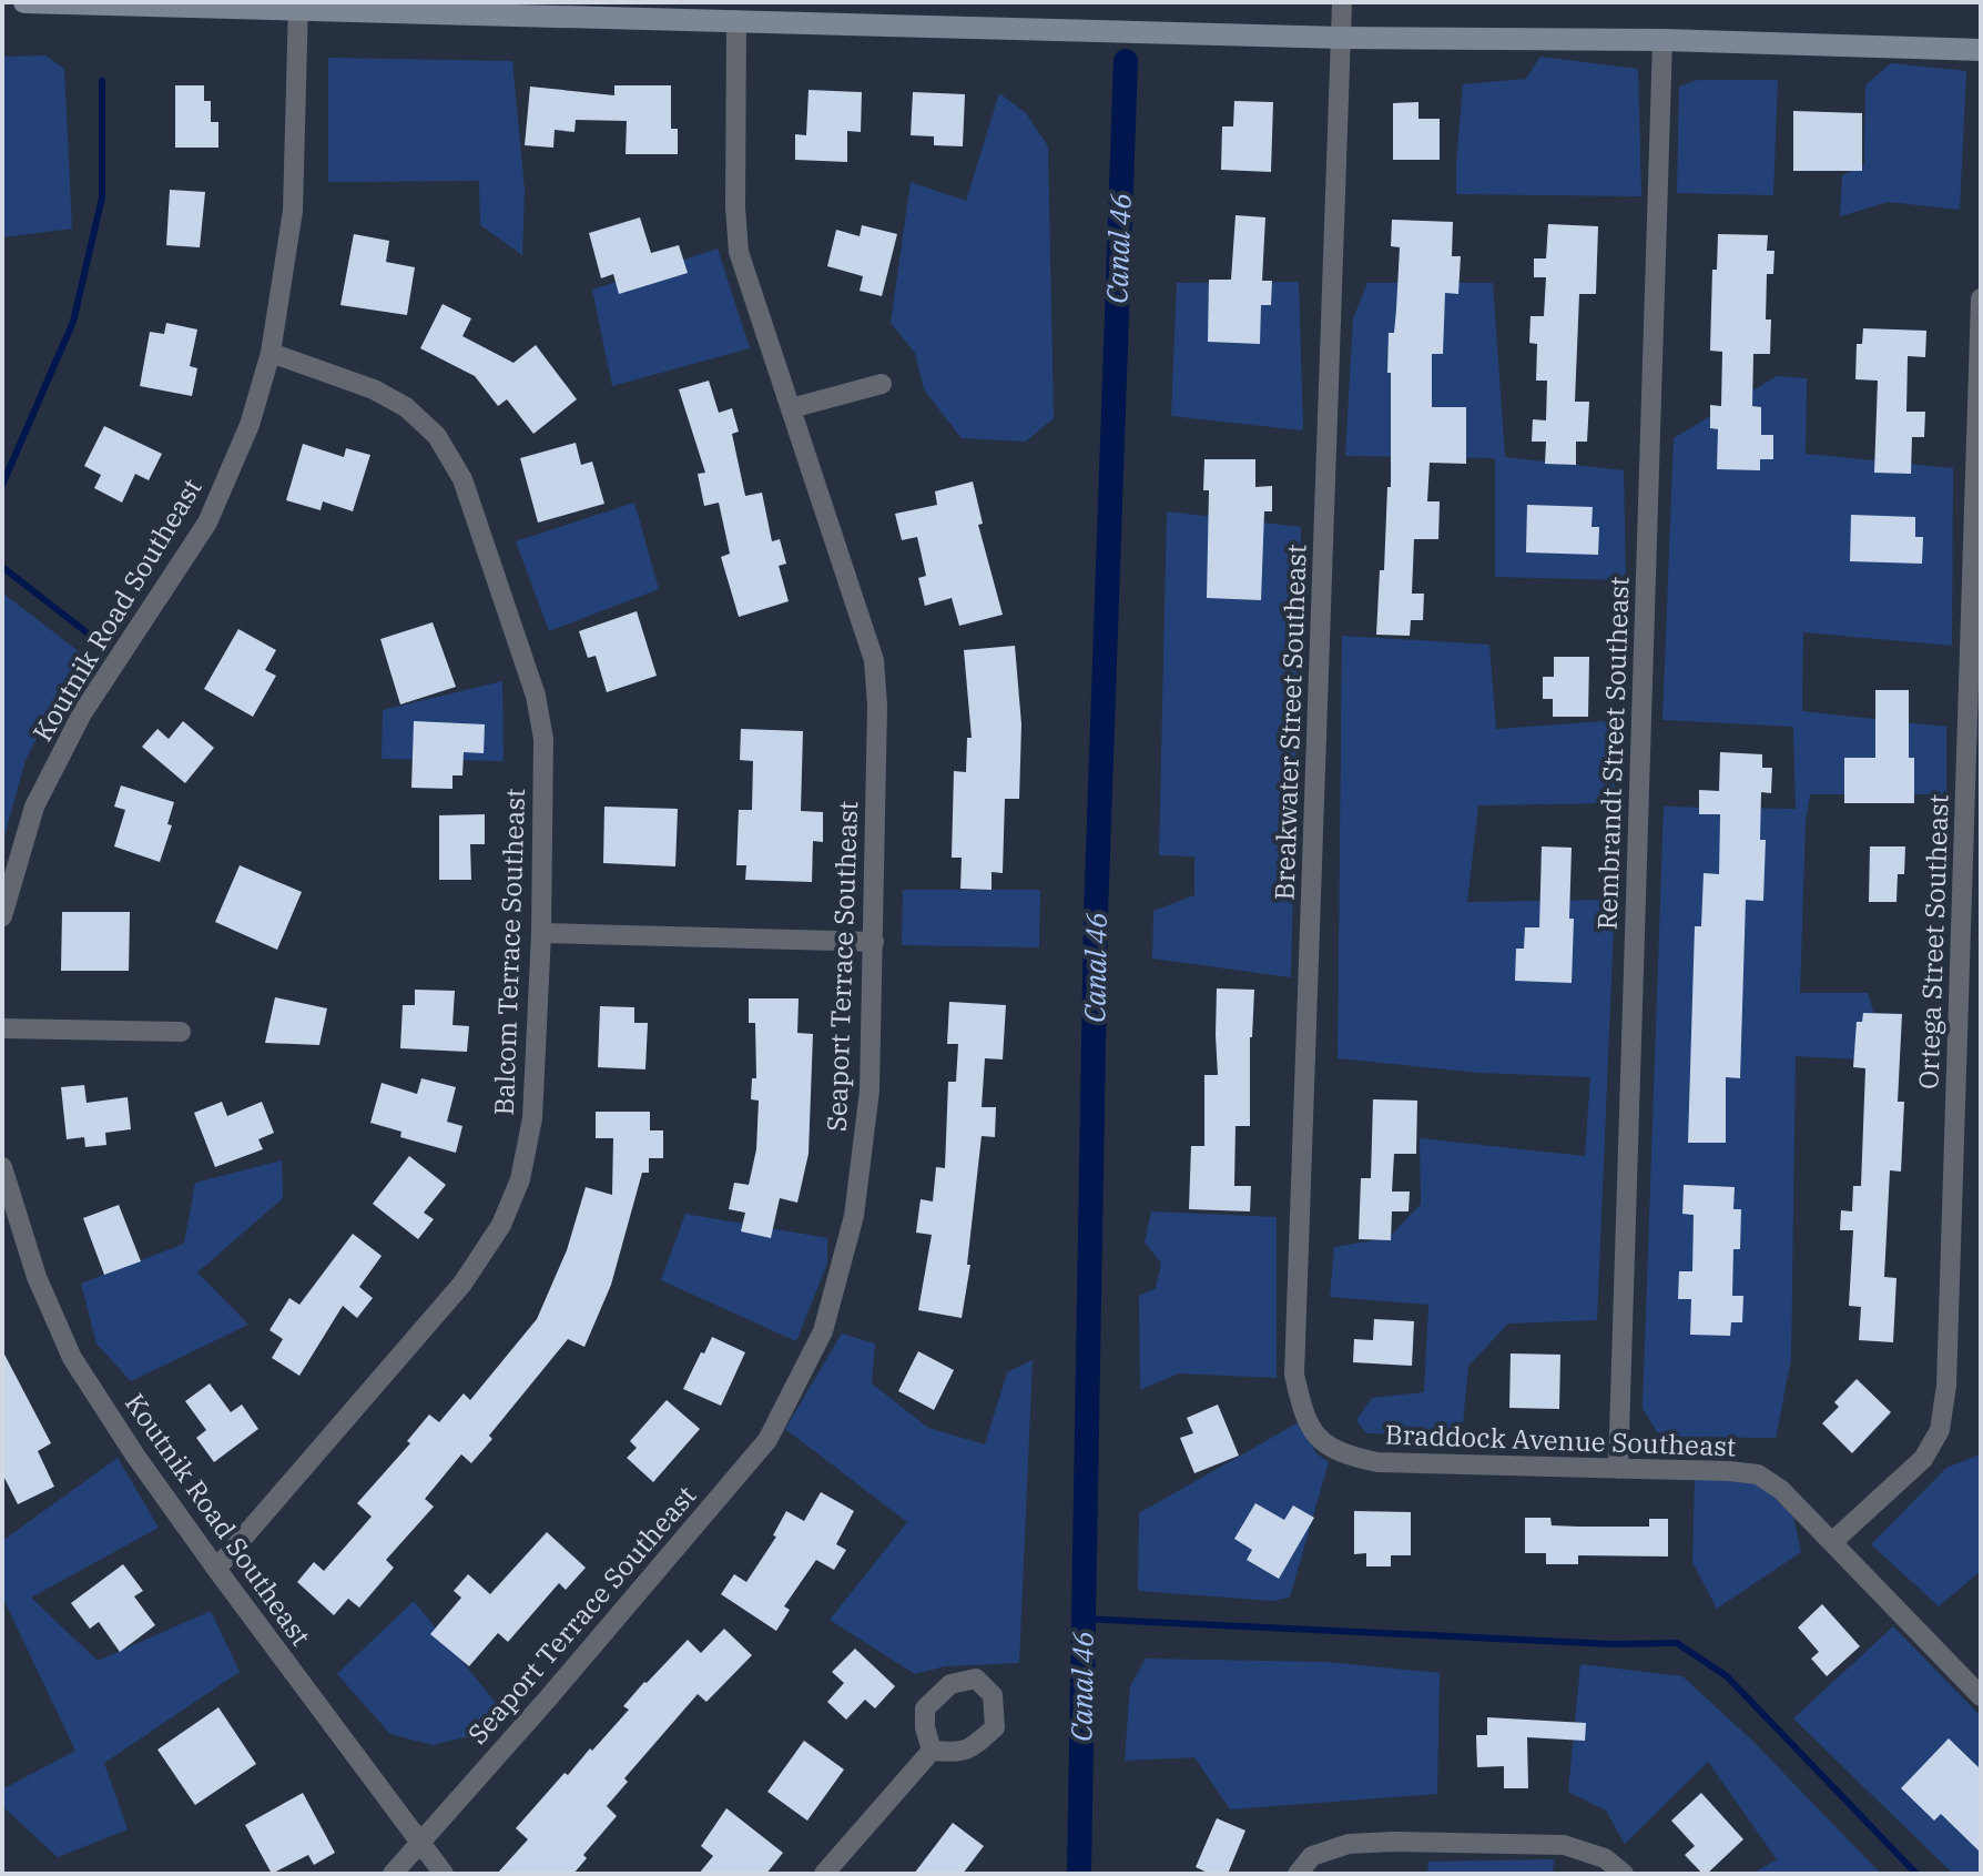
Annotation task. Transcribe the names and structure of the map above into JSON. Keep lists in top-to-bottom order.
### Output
{
  "streets": {
    "street": [
      "Koutnik Road Southeast",
      "Breakwater Street Southeast",
      "Rembrandt Street Southeast",
      "Ortega Street Southeast",
      "Balcom Terrace Southeast",
      "Seaport Terrace Southeast",
      "Braddock Avenue Southeast"
    ]
  },
  "crossings": [
    ["Koutnik Road Southeast", "Balcom Terrace Southeast"],
    ["Koutnik Road Southeast", "Seaport Terrace Southeast"],
    ["Breakwater Street Southeast", "Braddock Avenue Southeast"],
    ["Rembrandt Street Southeast", "Braddock Avenue Southeast"],
    ["Ortega Street Southeast", "Braddock Avenue Southeast"]
  ],
  "water": ["Canal 46"]
}
